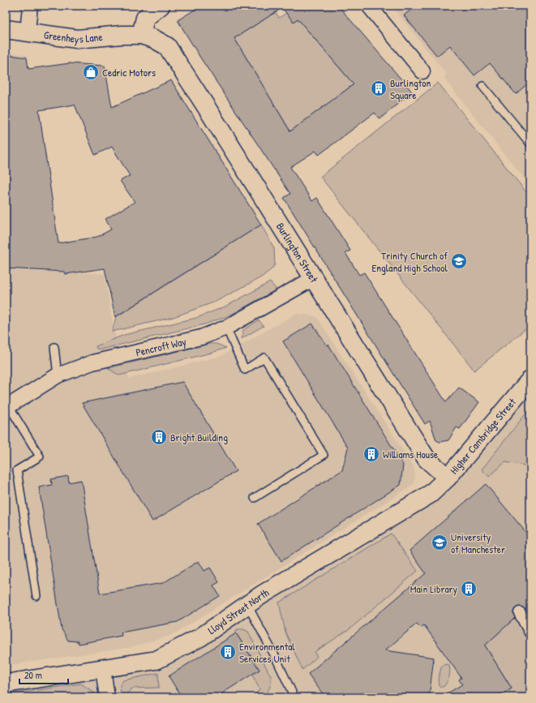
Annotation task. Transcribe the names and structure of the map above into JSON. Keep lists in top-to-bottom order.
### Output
{
  "streets": {
    "street": [
      "Greenheys Lane",
      "Burlington Street",
      "Pencroft Way",
      "Higher Cambridge Street",
      "Lloyd Street North"
    ]
  },
  "crossings": [
    ["Greenheys Lane", "Burlington Street"],
    ["Burlington Street", "Pencroft Way"],
    ["Burlington Street", "Higher Cambridge Street"],
    ["Burlington Street", "Lloyd Street North"],
    ["Higher Cambridge Street", "Lloyd Street North"]
  ],
  "places": {
    "shop": ["Cedric Motors"],
    "building": [
      "Burlington Square",
      "Bright Building",
      "Williams House",
      "Main Library",
      "Environmental Services Unit"
    ],
    "school or university": ["Trinity Church of England High School", "University of Manchester"]
  },
  "scale_bar": "20 m"
}
